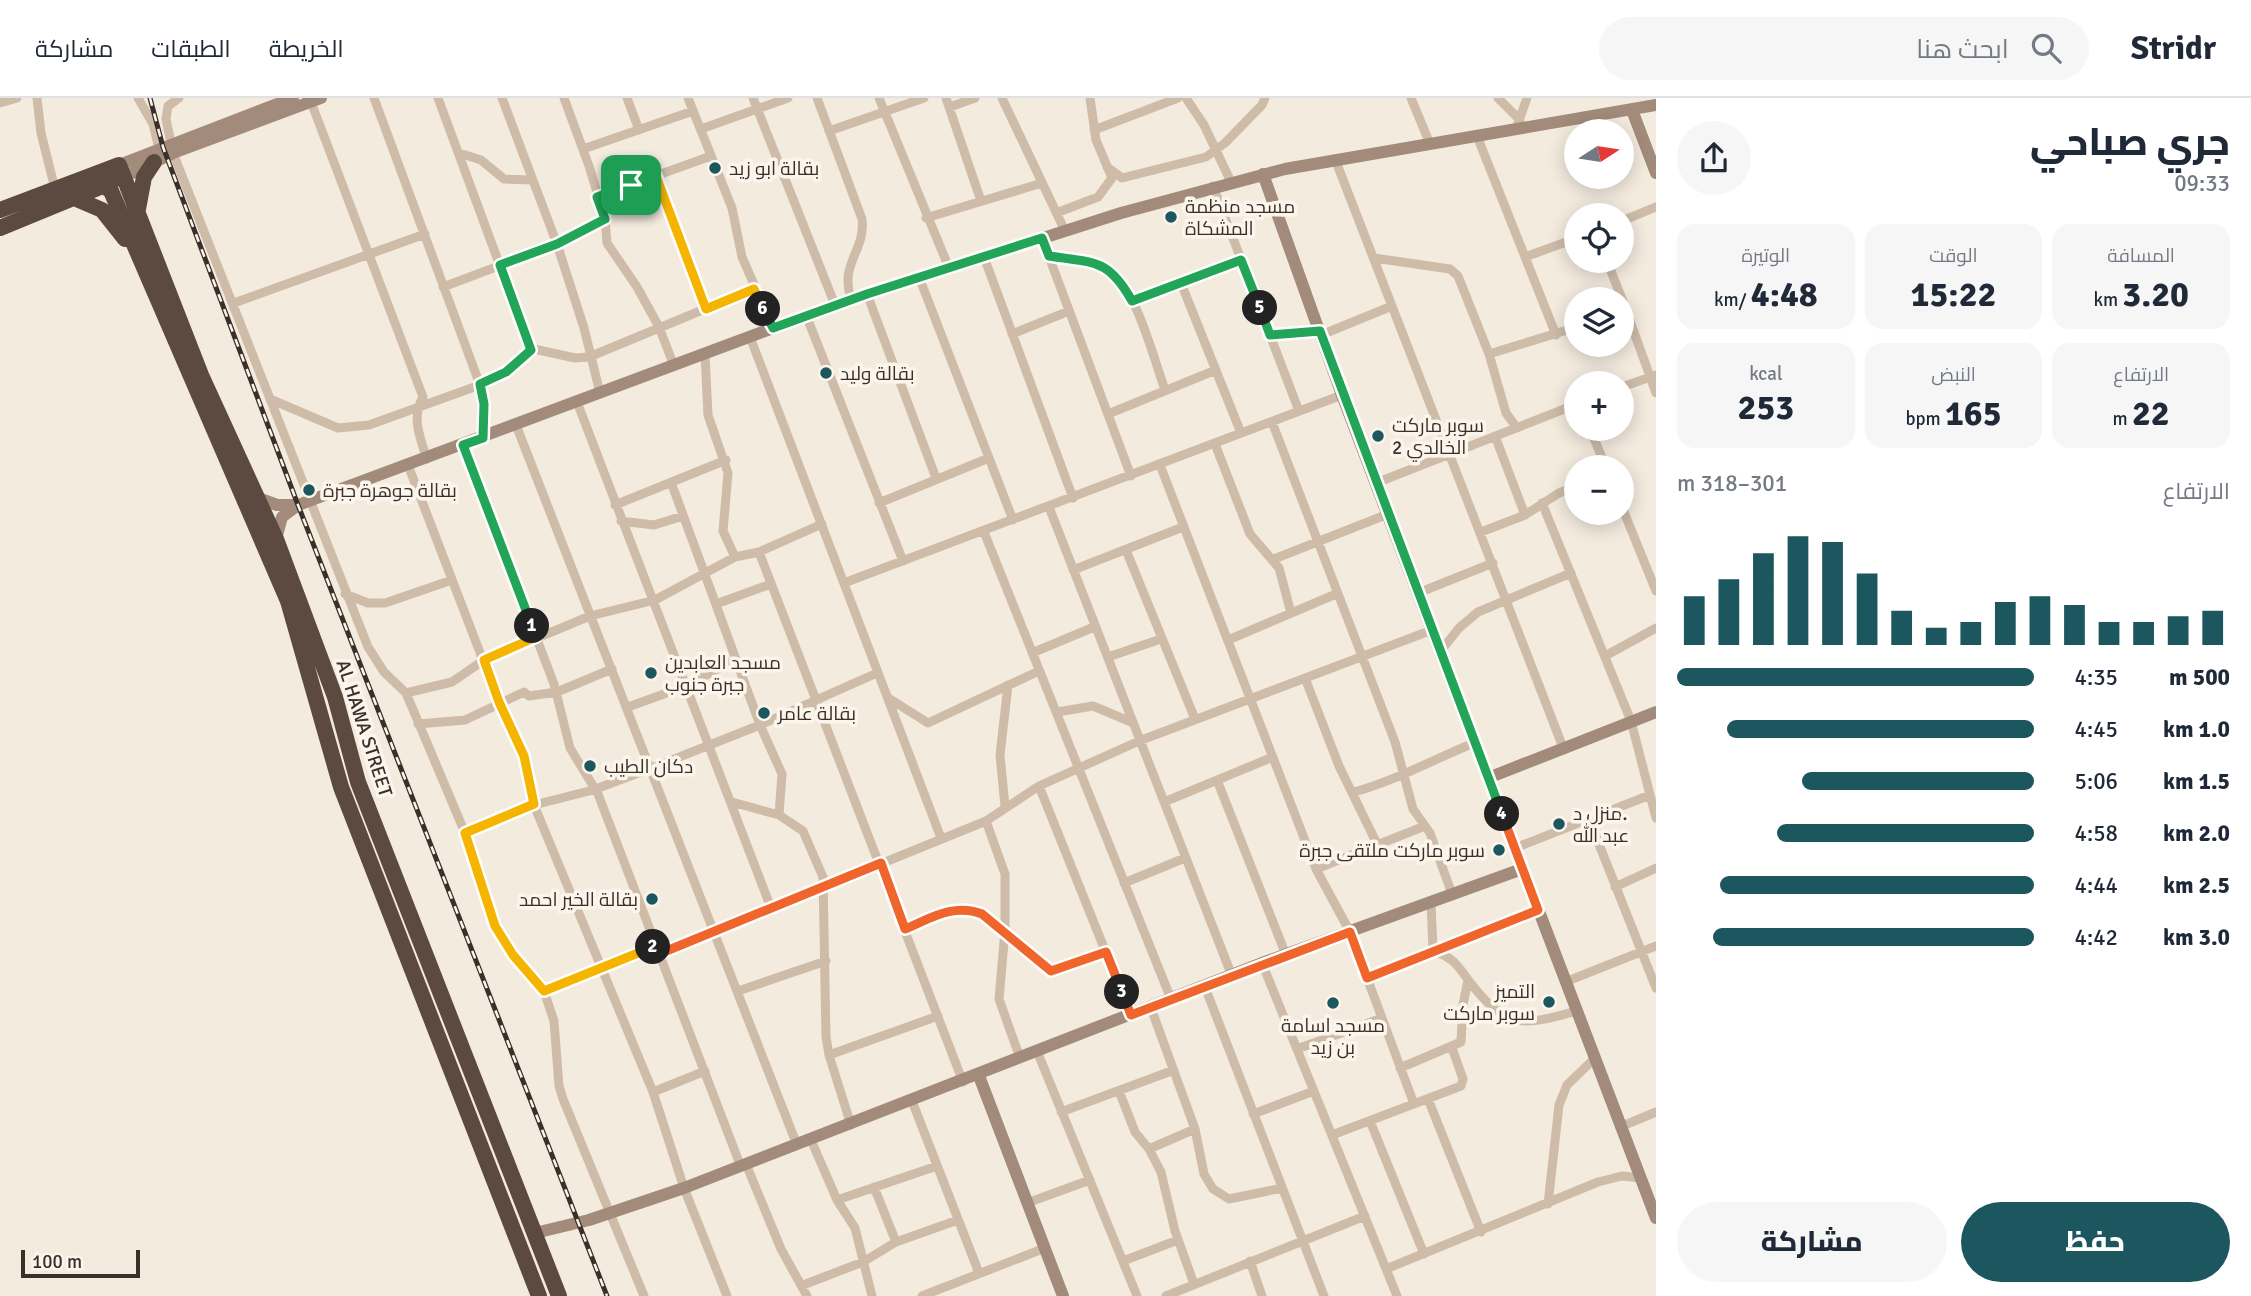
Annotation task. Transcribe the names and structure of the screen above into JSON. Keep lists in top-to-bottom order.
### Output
{
  "streets": {
    "highway": ["AL HAWA STREET"]
  },
  "places": [
    "بقالة ابو زيد",
    "مسجد منظمة المشكاة",
    "بقالة وليد",
    "سوبر ماركت الخالدي 2",
    "بقالة جوهرة جبرة",
    "مسجد العابدين جبرة جنوب",
    "بقالة عامر",
    "دكان الطيب",
    "منزل د. عبد الله",
    "سوبر ماركت ملتقى جبرة",
    "بقالة الخير احمد",
    "التميز سوبر ماركت",
    "مسجد اسامة بن زيد"
  ],
  "scale_bar": "100 m",
  "north": "right",
  "page": {
    "header": "Stridr",
    "search": "ابحث هنا",
    "nav": ["الخريطة", "الطبقات", "مشاركة"],
    "heading": ["جري صباحي", "09:33"],
    "map_buttons": ["+", "−"],
    "stats": [
      ["المسافة", "3.20 km"],
      ["الوقت", "15:22"],
      ["الوتيرة", "4:48 /km"],
      ["الارتفاع", "22 m"],
      ["النبض", "165 bpm"],
      ["kcal", "253"]
    ],
    "pins": [
      "5",
      "6",
      "1",
      "4",
      "2",
      "3"
    ],
    "chart": ["الارتفاع", "301–318 m"],
    "list": [
      {
        "name": "500 m",
        "note": "4:35"
      },
      {
        "name": "1.0 km",
        "note": "4:45"
      },
      {
        "name": "1.5 km",
        "note": "5:06"
      },
      {
        "name": "2.0 km",
        "note": "4:58"
      },
      {
        "name": "2.5 km",
        "note": "4:44"
      },
      {
        "name": "3.0 km",
        "note": "4:42"
      }
    ],
    "buttons": ["حفظ", "مشاركة"],
    "scale": "100 m"
  }
}
